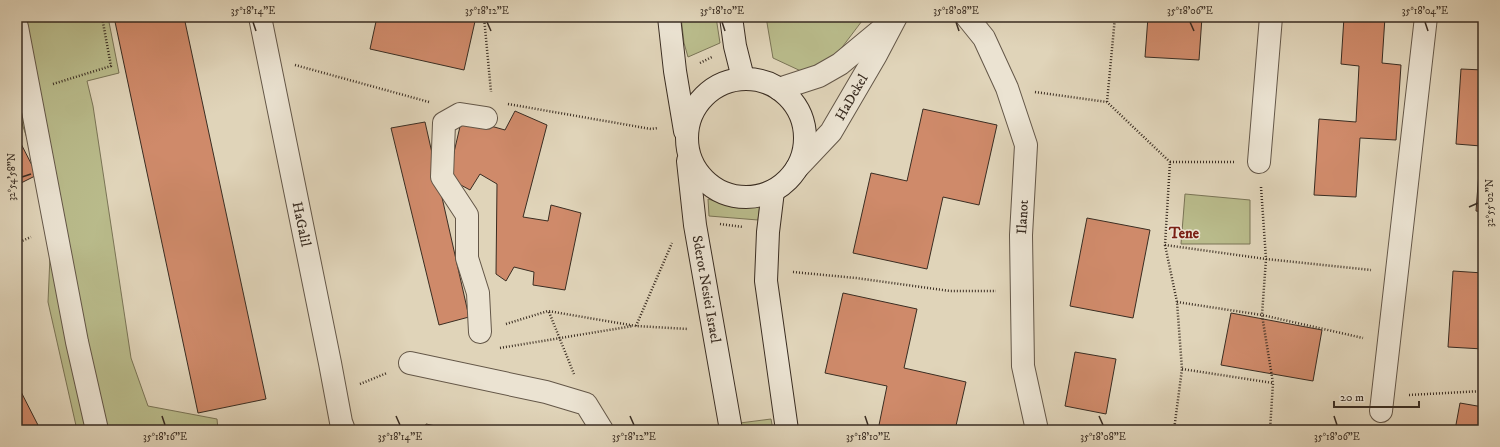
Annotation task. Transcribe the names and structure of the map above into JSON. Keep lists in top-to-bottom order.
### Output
{
  "streets": {
    "street": [
      "HaDekel",
      "Ilanot",
      "HaGalil",
      "Sderot Nesiei Israel"
    ]
  },
  "crossings": [
    ["HaDekel", "Sderot Nesiei Israel"]
  ],
  "districts": ["Tene"],
  "scale_bar": "20 m",
  "coordinates": [
    "35°18'14\"E",
    "35°18'12\"E",
    "35°18'10\"E",
    "35°18'08\"E",
    "35°18'06\"E",
    "35°18'04\"E",
    "32°54'58\"N",
    "32°55'02\"N",
    "35°18'16\"E"
  ]
}
